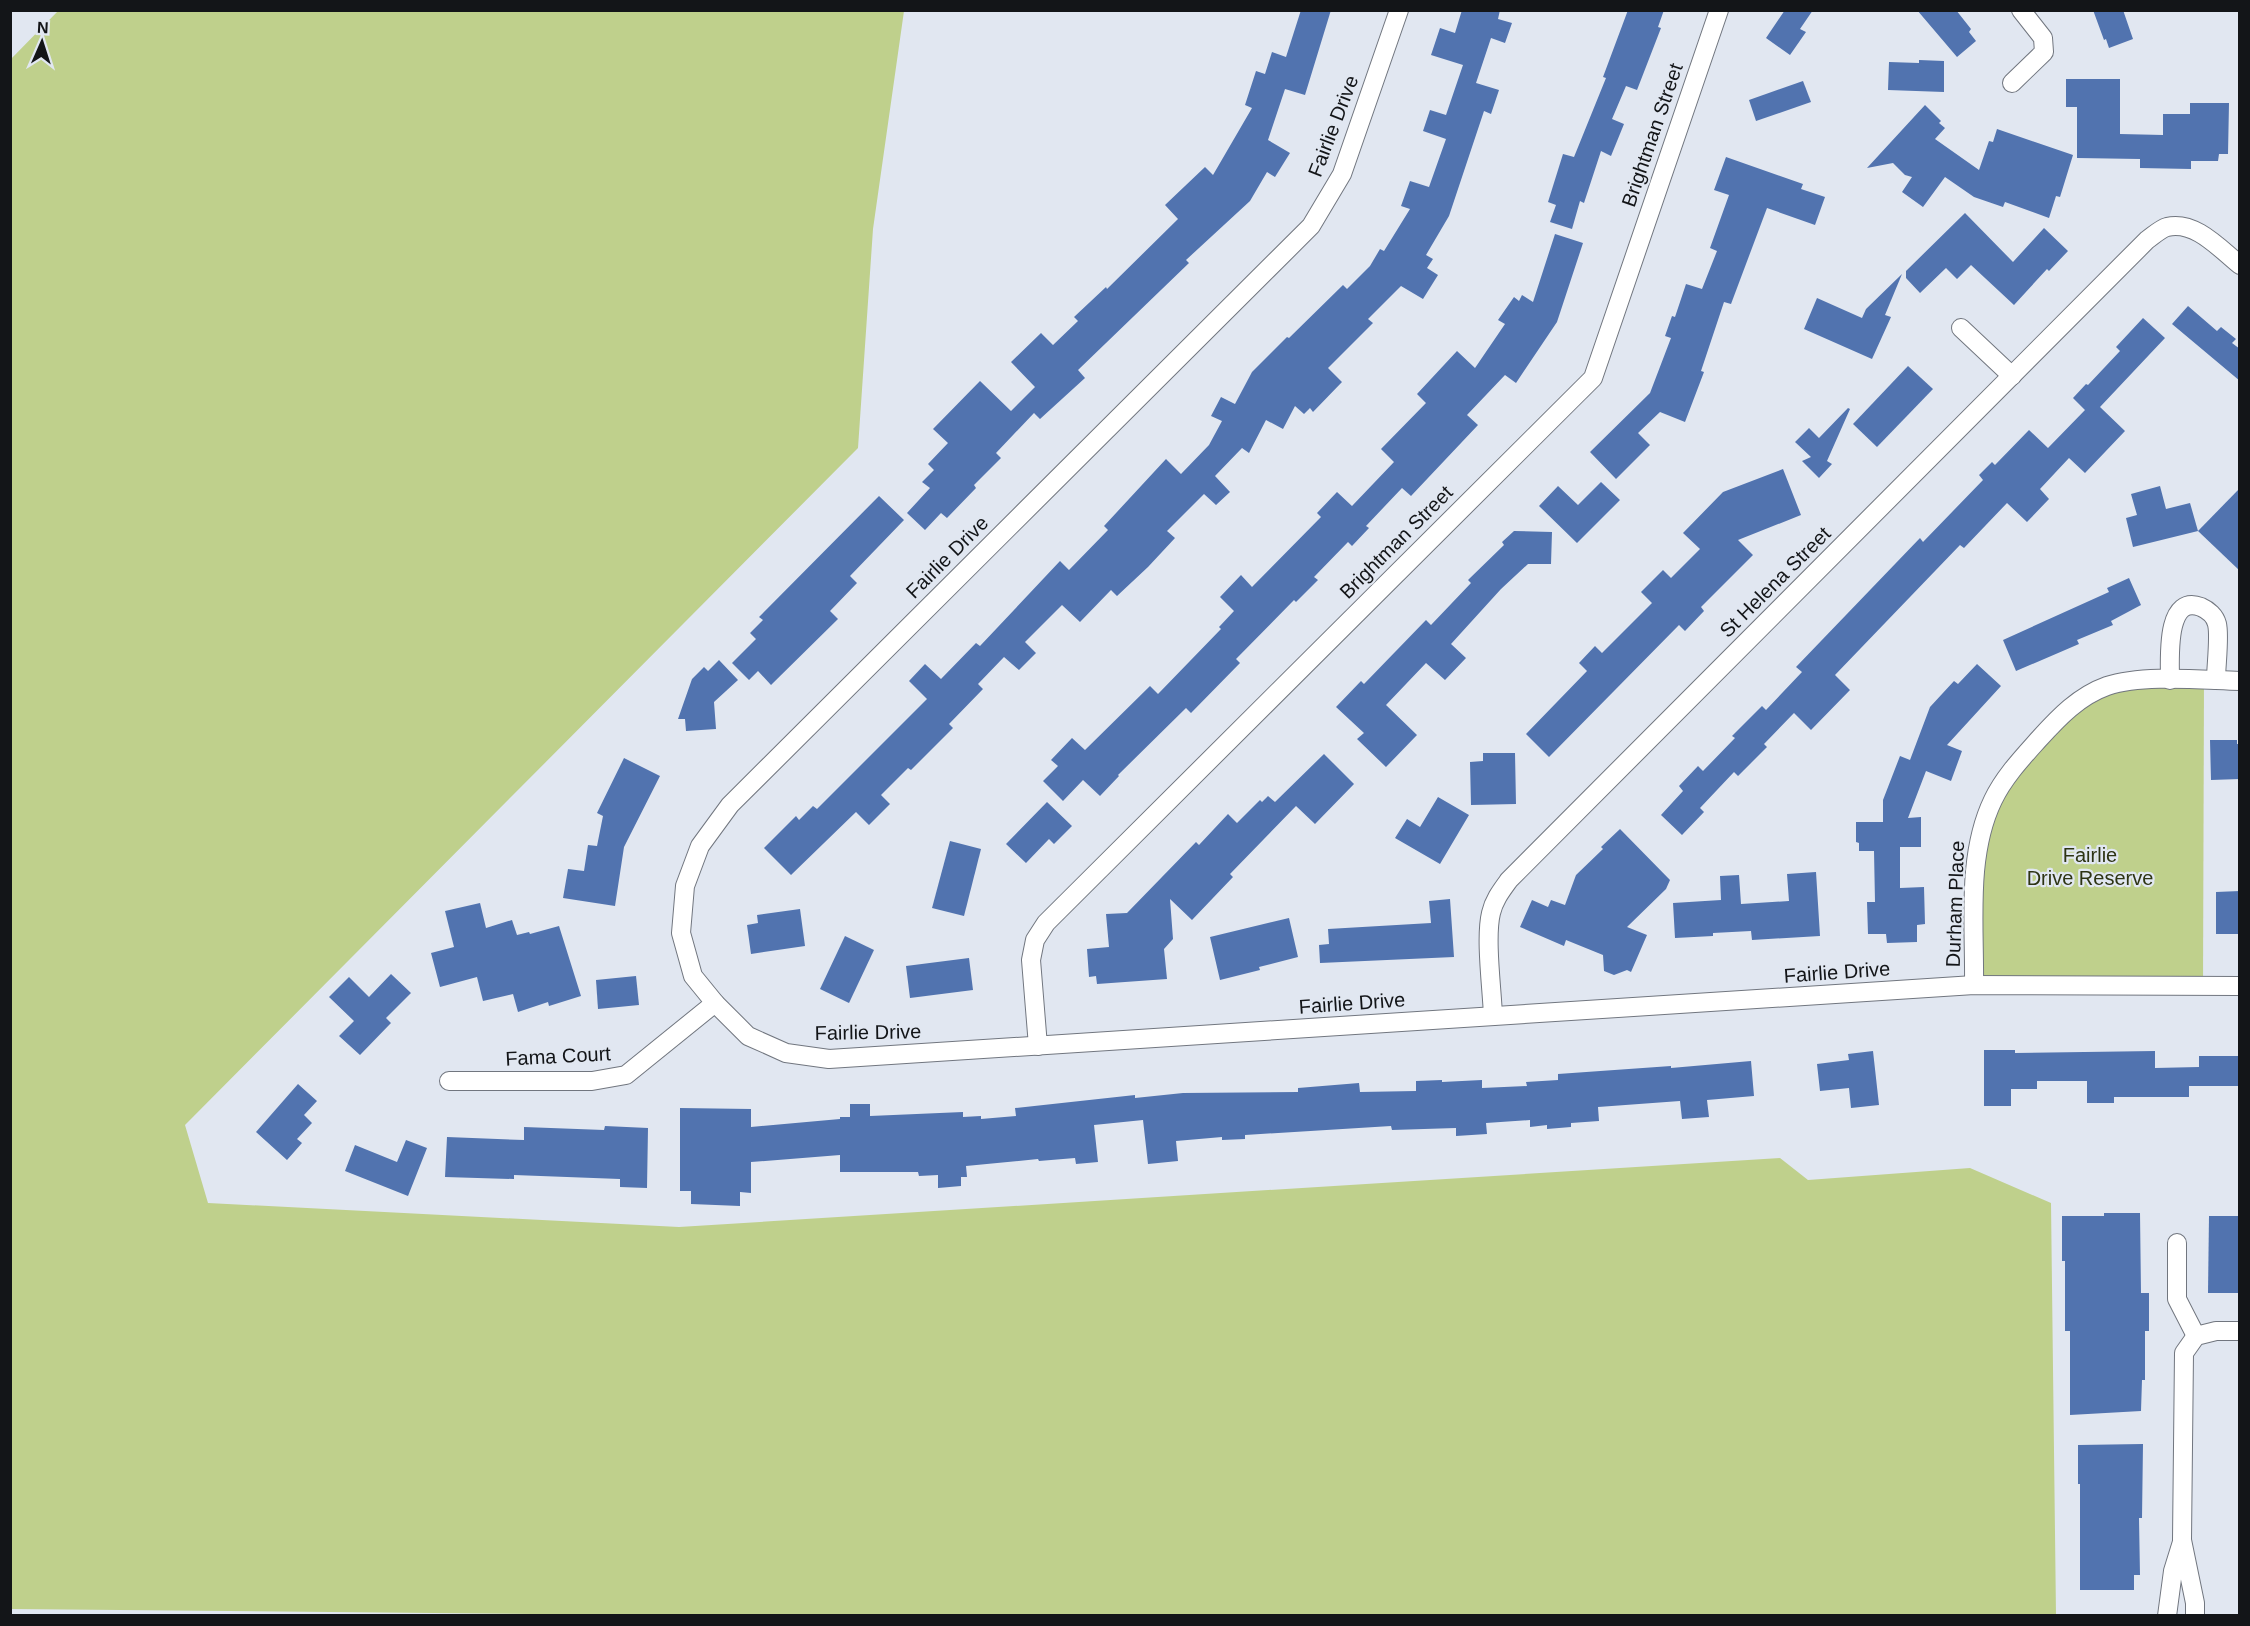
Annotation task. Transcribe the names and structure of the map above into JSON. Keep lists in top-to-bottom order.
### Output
{
  "streets": {
    "street": [
      "Fairlie Drive",
      "Brightman Street",
      "St Helena Street",
      "Durham Place",
      "Fama Court"
    ]
  },
  "crossings": [
    ["Fairlie Drive", "Brightman Street"],
    ["Fairlie Drive", "St Helena Street"],
    ["Fairlie Drive", "Durham Place"],
    ["Fairlie Drive", "Fama Court"]
  ],
  "parks": ["Fairlie Drive Reserve"],
  "north": "top"
}
